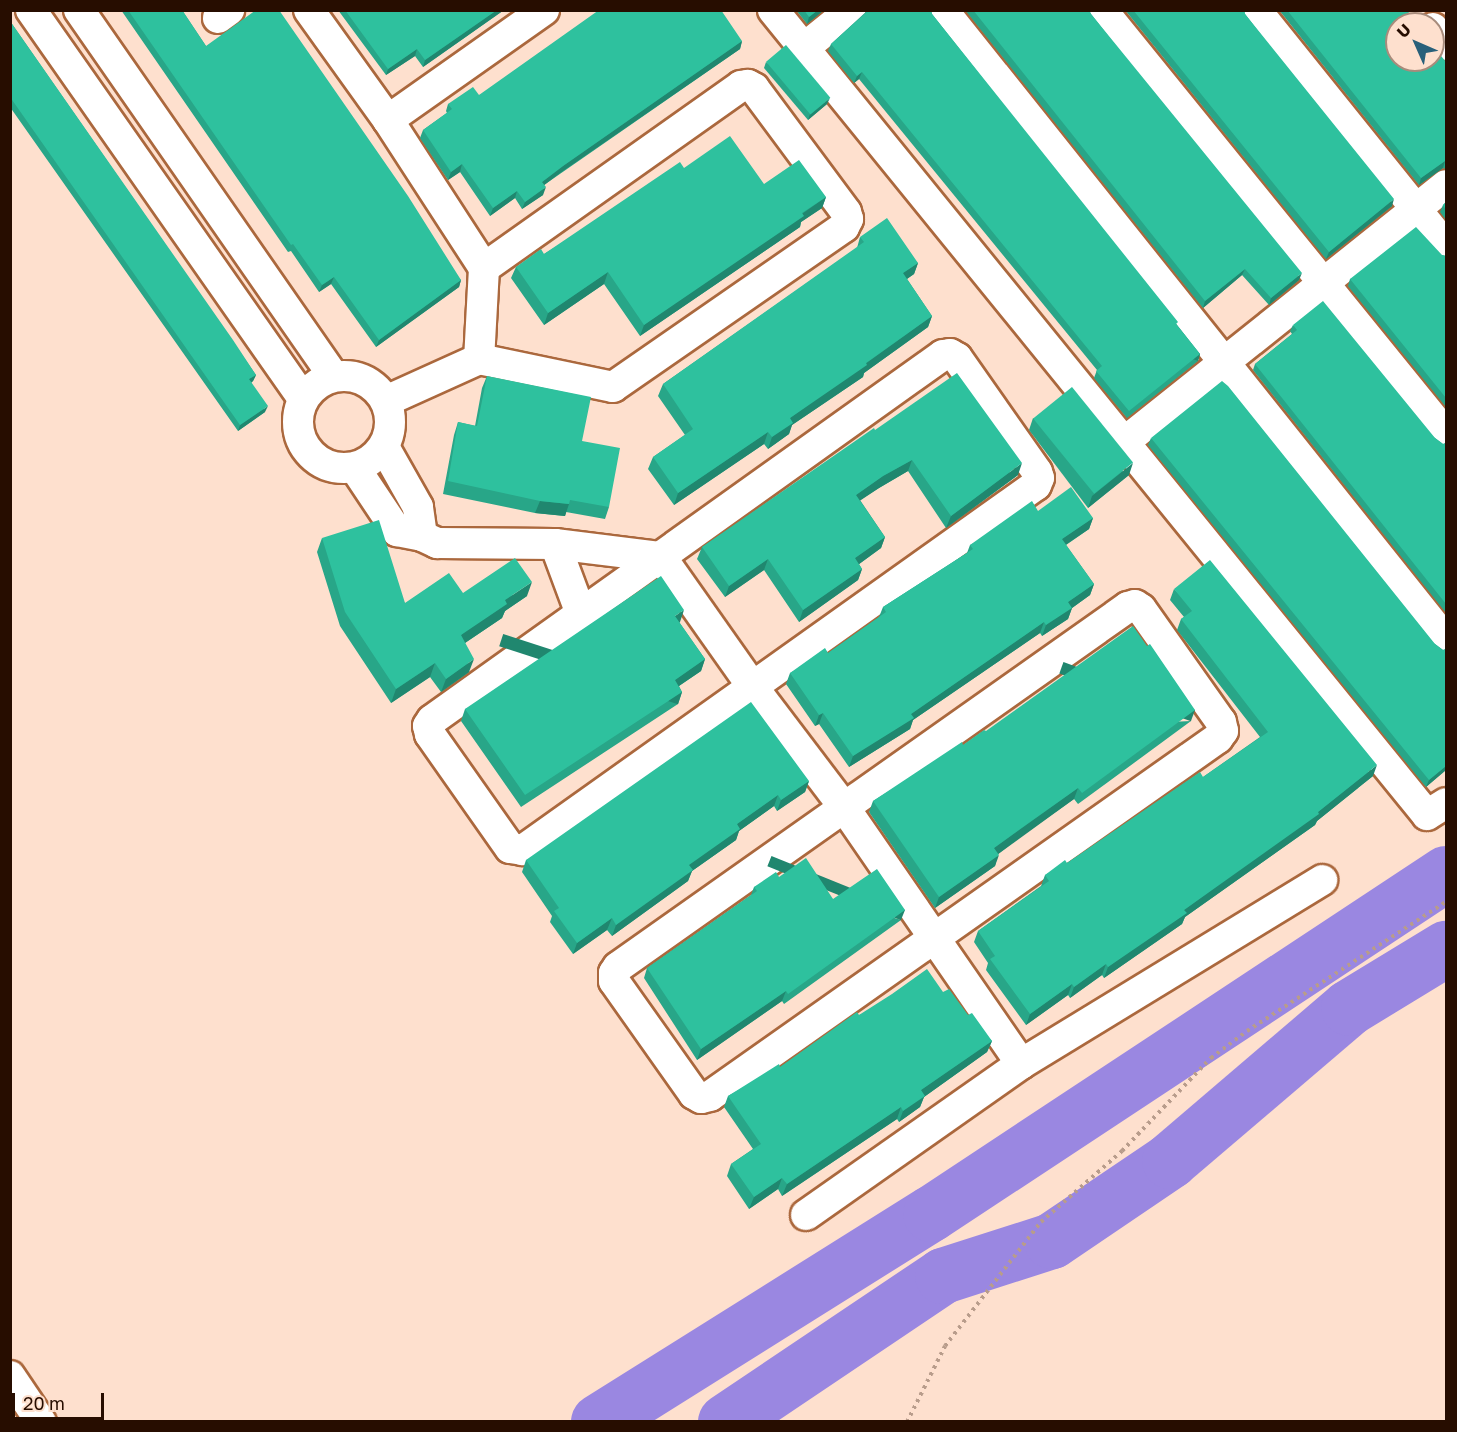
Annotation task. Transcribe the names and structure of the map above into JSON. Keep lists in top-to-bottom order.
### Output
{
  "scale_bar": "20 m",
  "north": "top left"
}
